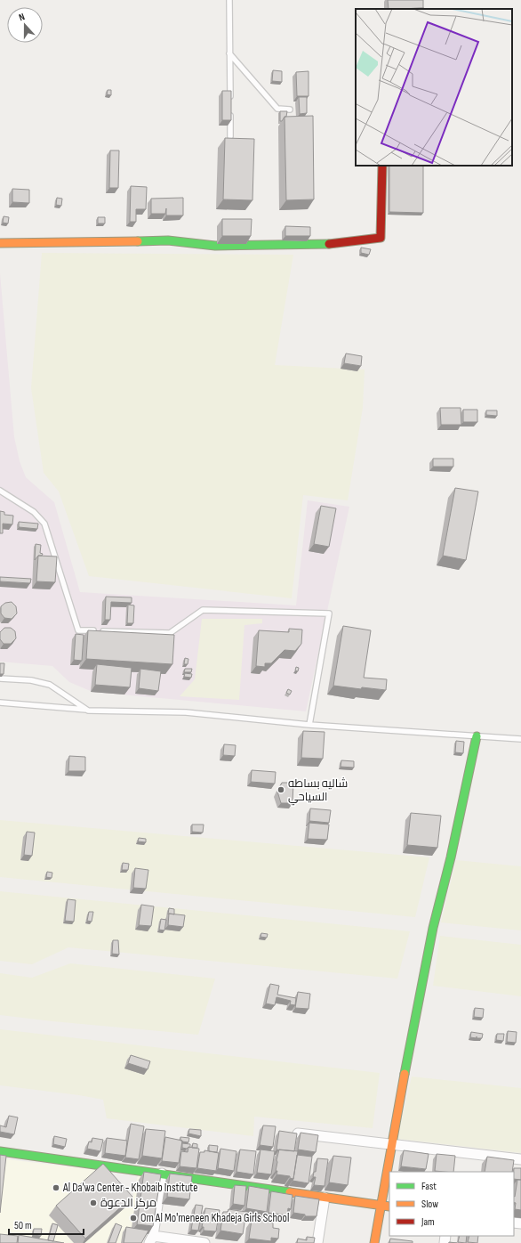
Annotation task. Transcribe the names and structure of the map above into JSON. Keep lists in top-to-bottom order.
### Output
{
  "places": [
    "شاليه بساطه السياحي",
    "Al Da'wa Center - Khobaib Institute",
    "مركز الدعوة",
    "Om Al Mo'meneen Khadeja Girls School"
  ],
  "legend": ["Fast", "Slow", "Jam"],
  "scale_bar": "50 m",
  "north": "top"
}
